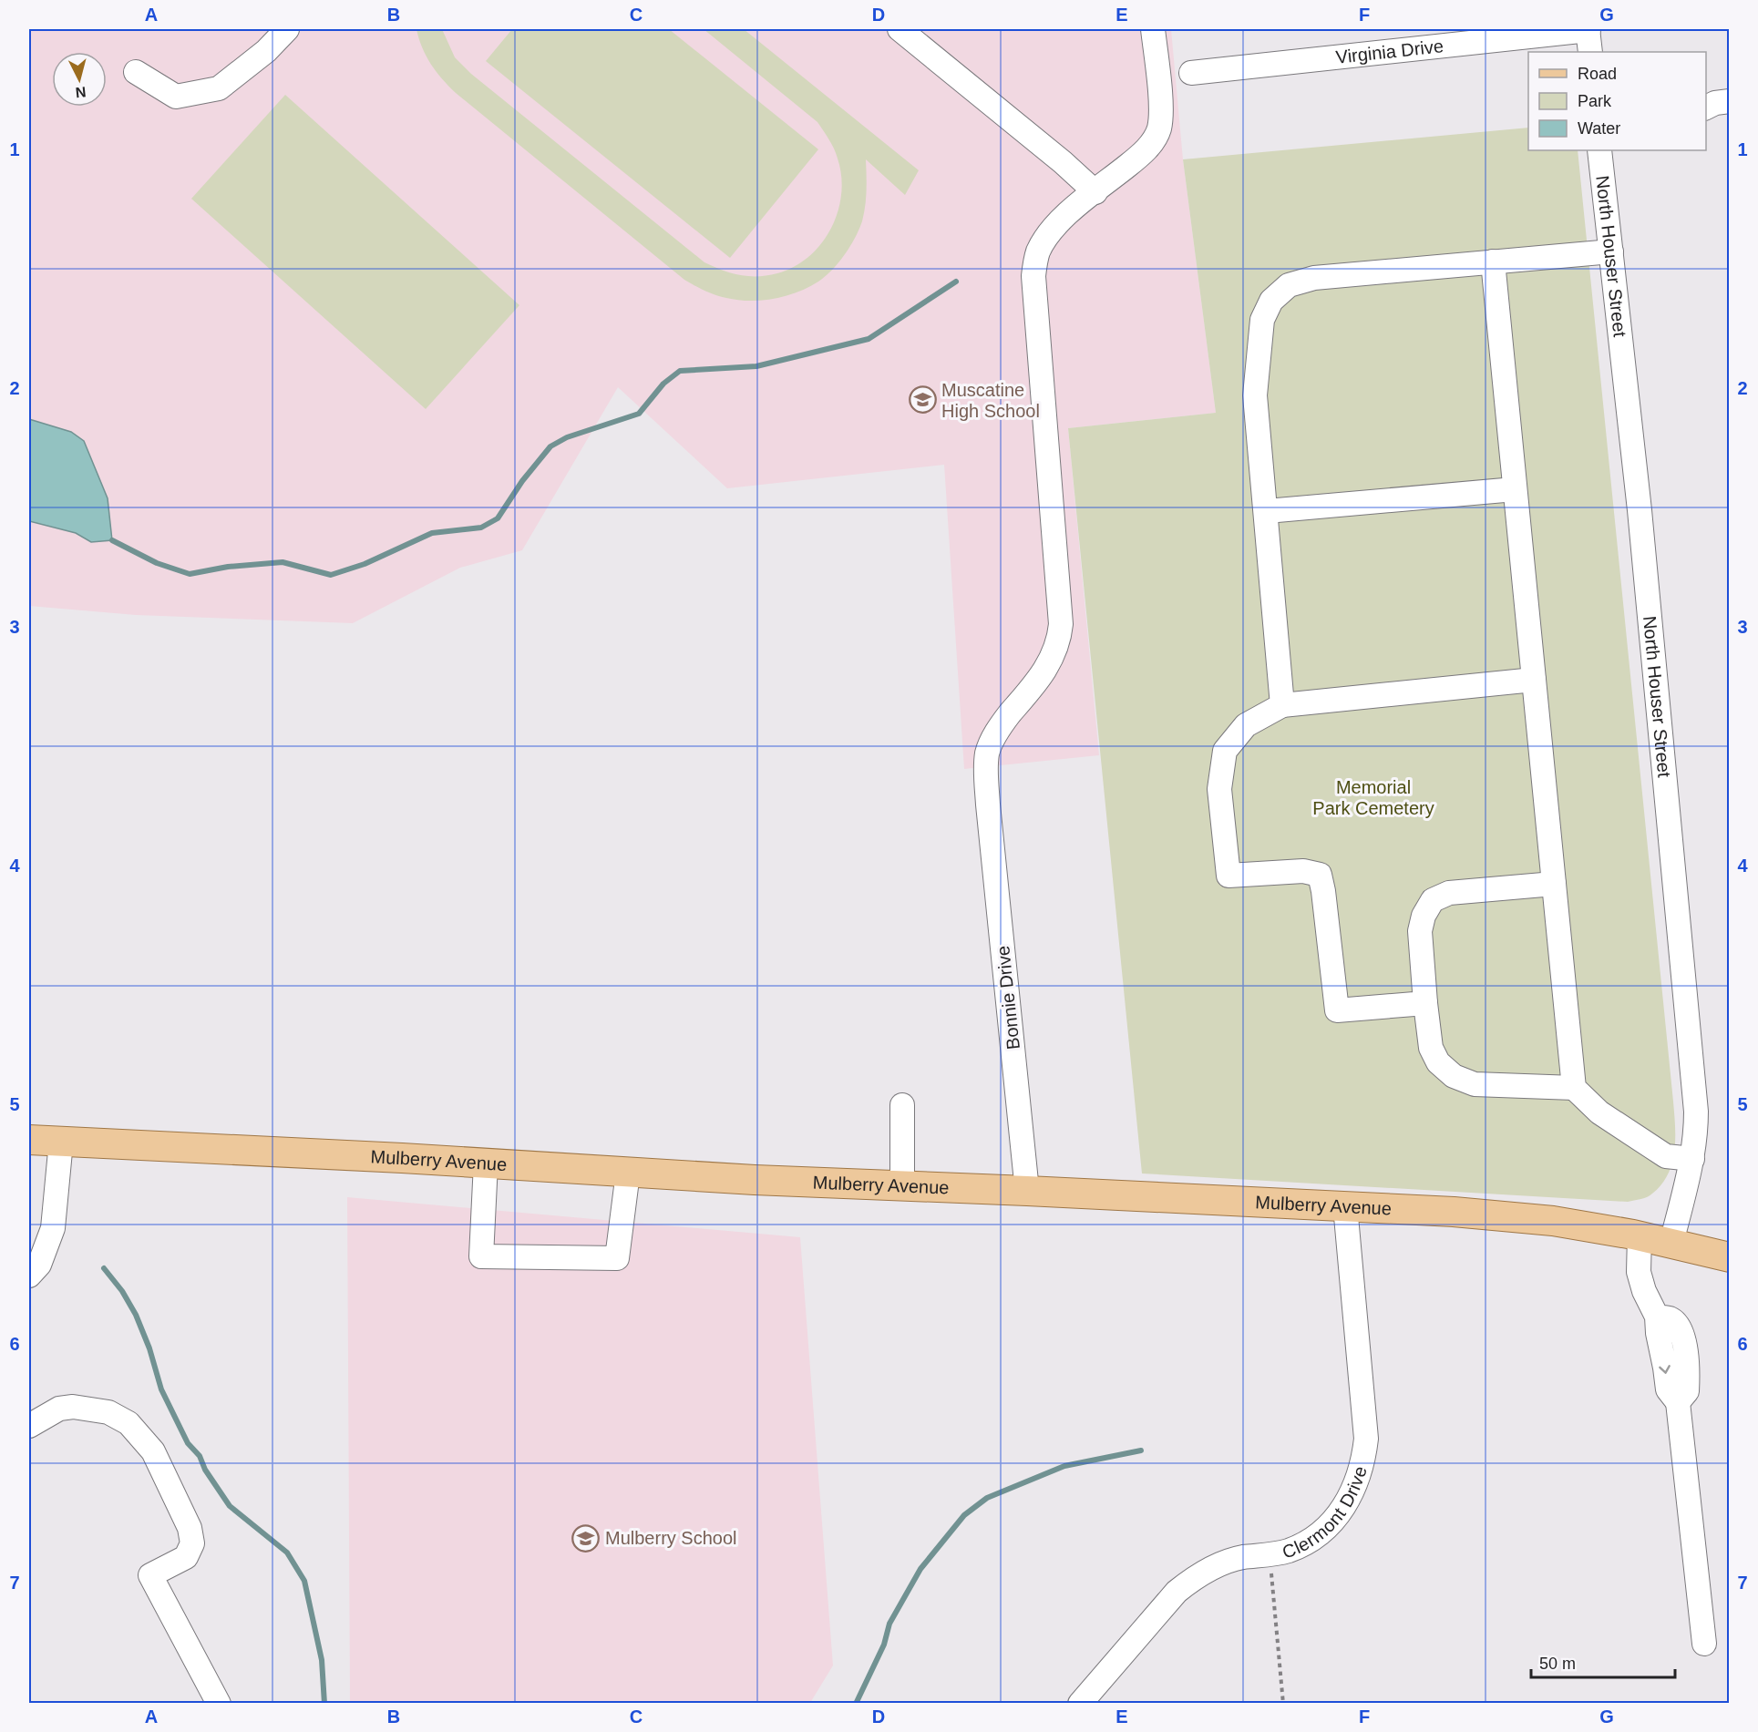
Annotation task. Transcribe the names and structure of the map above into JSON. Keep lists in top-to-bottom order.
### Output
{
  "streets": {
    "main road": ["Mulberry Avenue"],
    "street": [
      "Virginia Drive",
      "North Houser Street",
      "Bonnie Drive",
      "Clermont Drive"
    ]
  },
  "crossings": [
    ["North Houser Street", "Mulberry Avenue"],
    ["Bonnie Drive", "Mulberry Avenue"],
    ["Mulberry Avenue", "Clermont Drive"]
  ],
  "parks": ["Memorial Park Cemetery"],
  "places": {
    "school or university": ["Muscatine High School", "Mulberry School"]
  },
  "legend": ["Road", "Park", "Water"],
  "scale_bar": "50 m",
  "north": "bottom",
  "grid": {
    "columns": [
      "A",
      "B",
      "C",
      "D",
      "E",
      "F",
      "G"
    ],
    "rows": [
      "1",
      "2",
      "3",
      "4",
      "5",
      "6",
      "7"
    ]
  }
}
